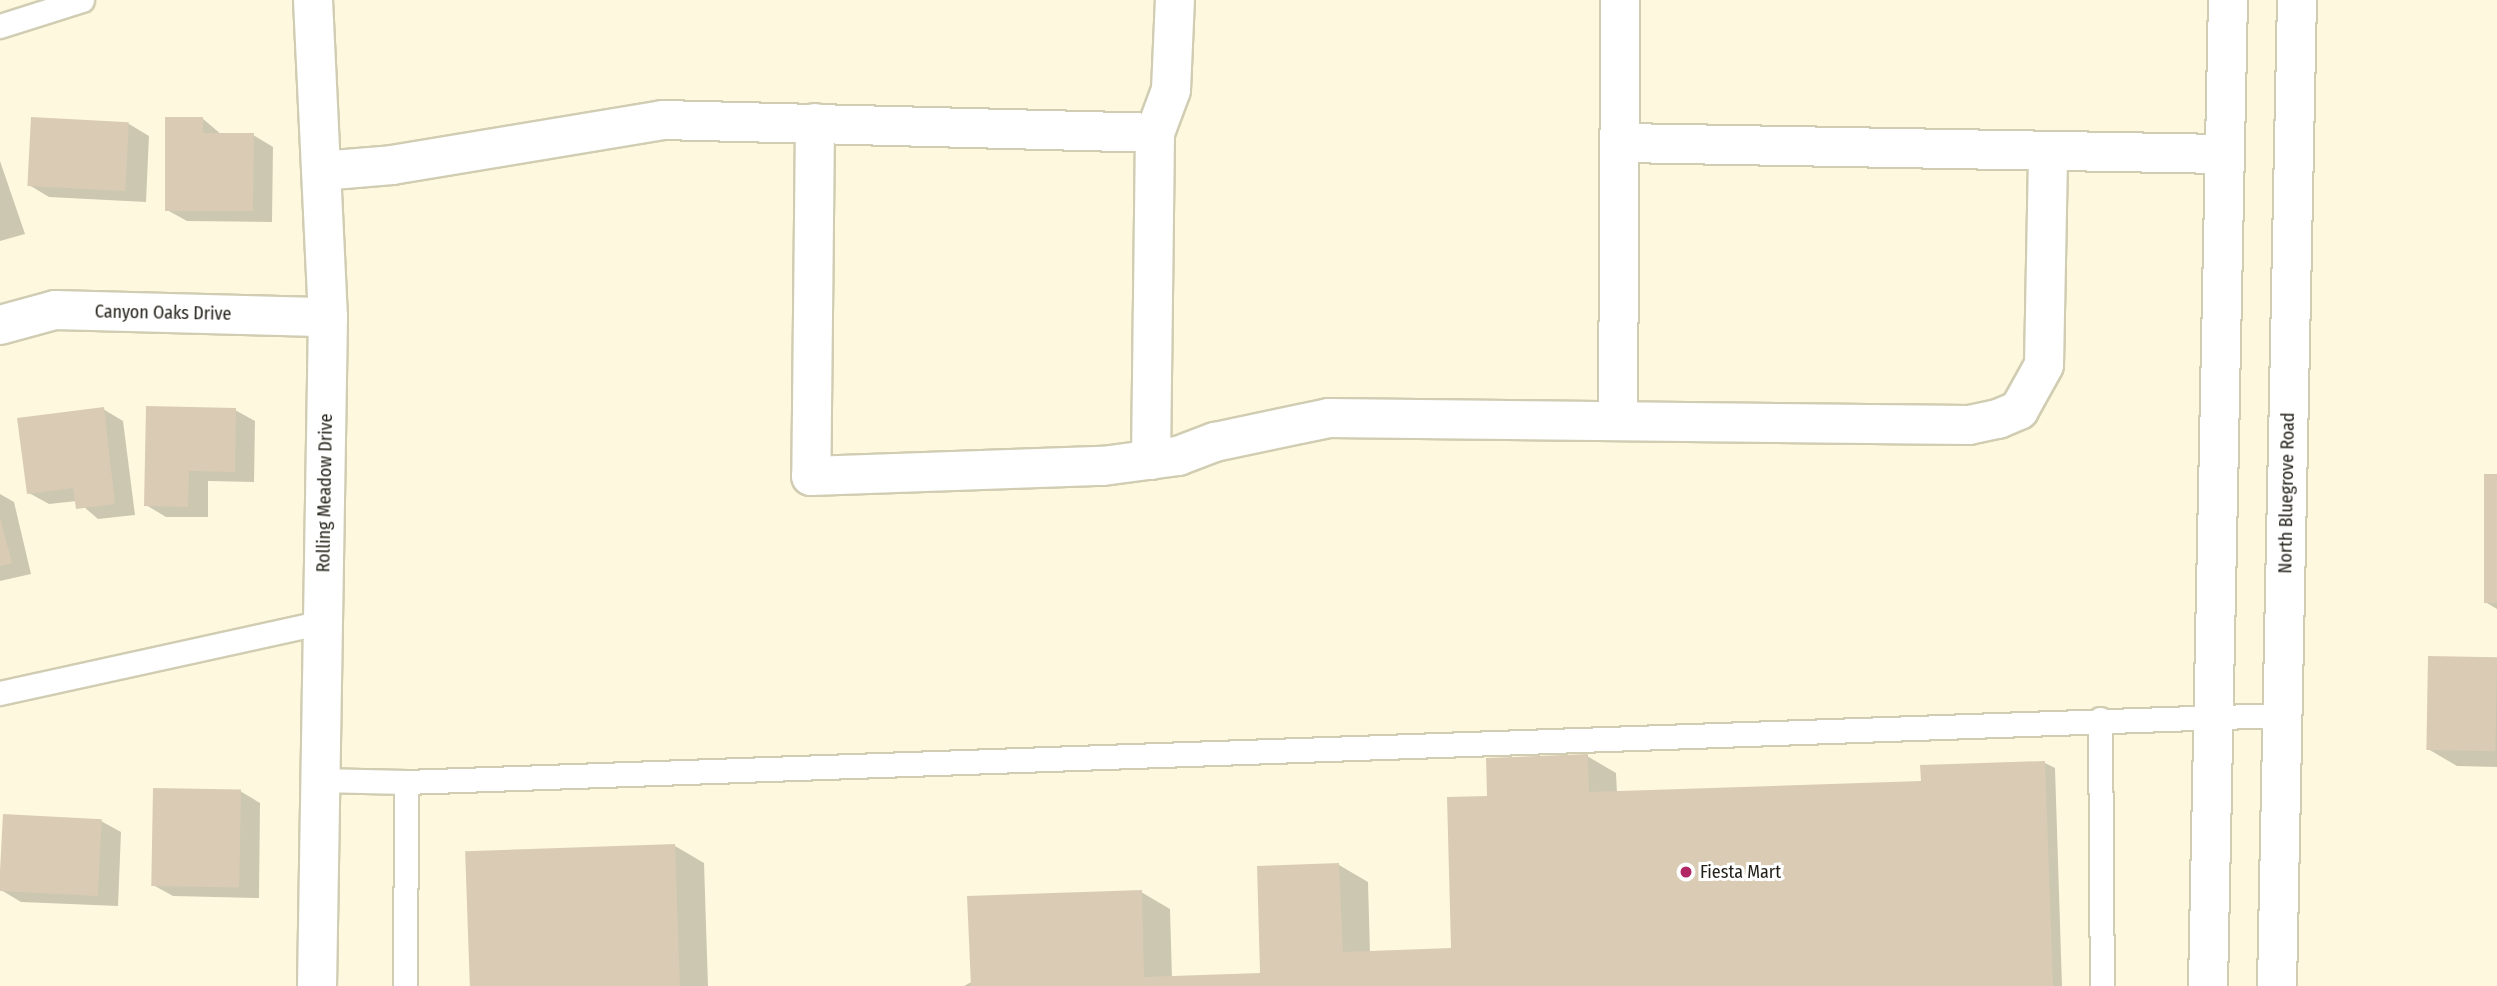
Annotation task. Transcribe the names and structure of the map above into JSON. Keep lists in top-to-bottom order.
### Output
{
  "streets": {
    "street": ["Canyon Oaks Drive", "Rolling Meadow Drive", "North Bluegrove Road"]
  },
  "crossings": [
    ["Canyon Oaks Drive", "Rolling Meadow Drive"]
  ],
  "places": ["Fiesta Mart"]
}
